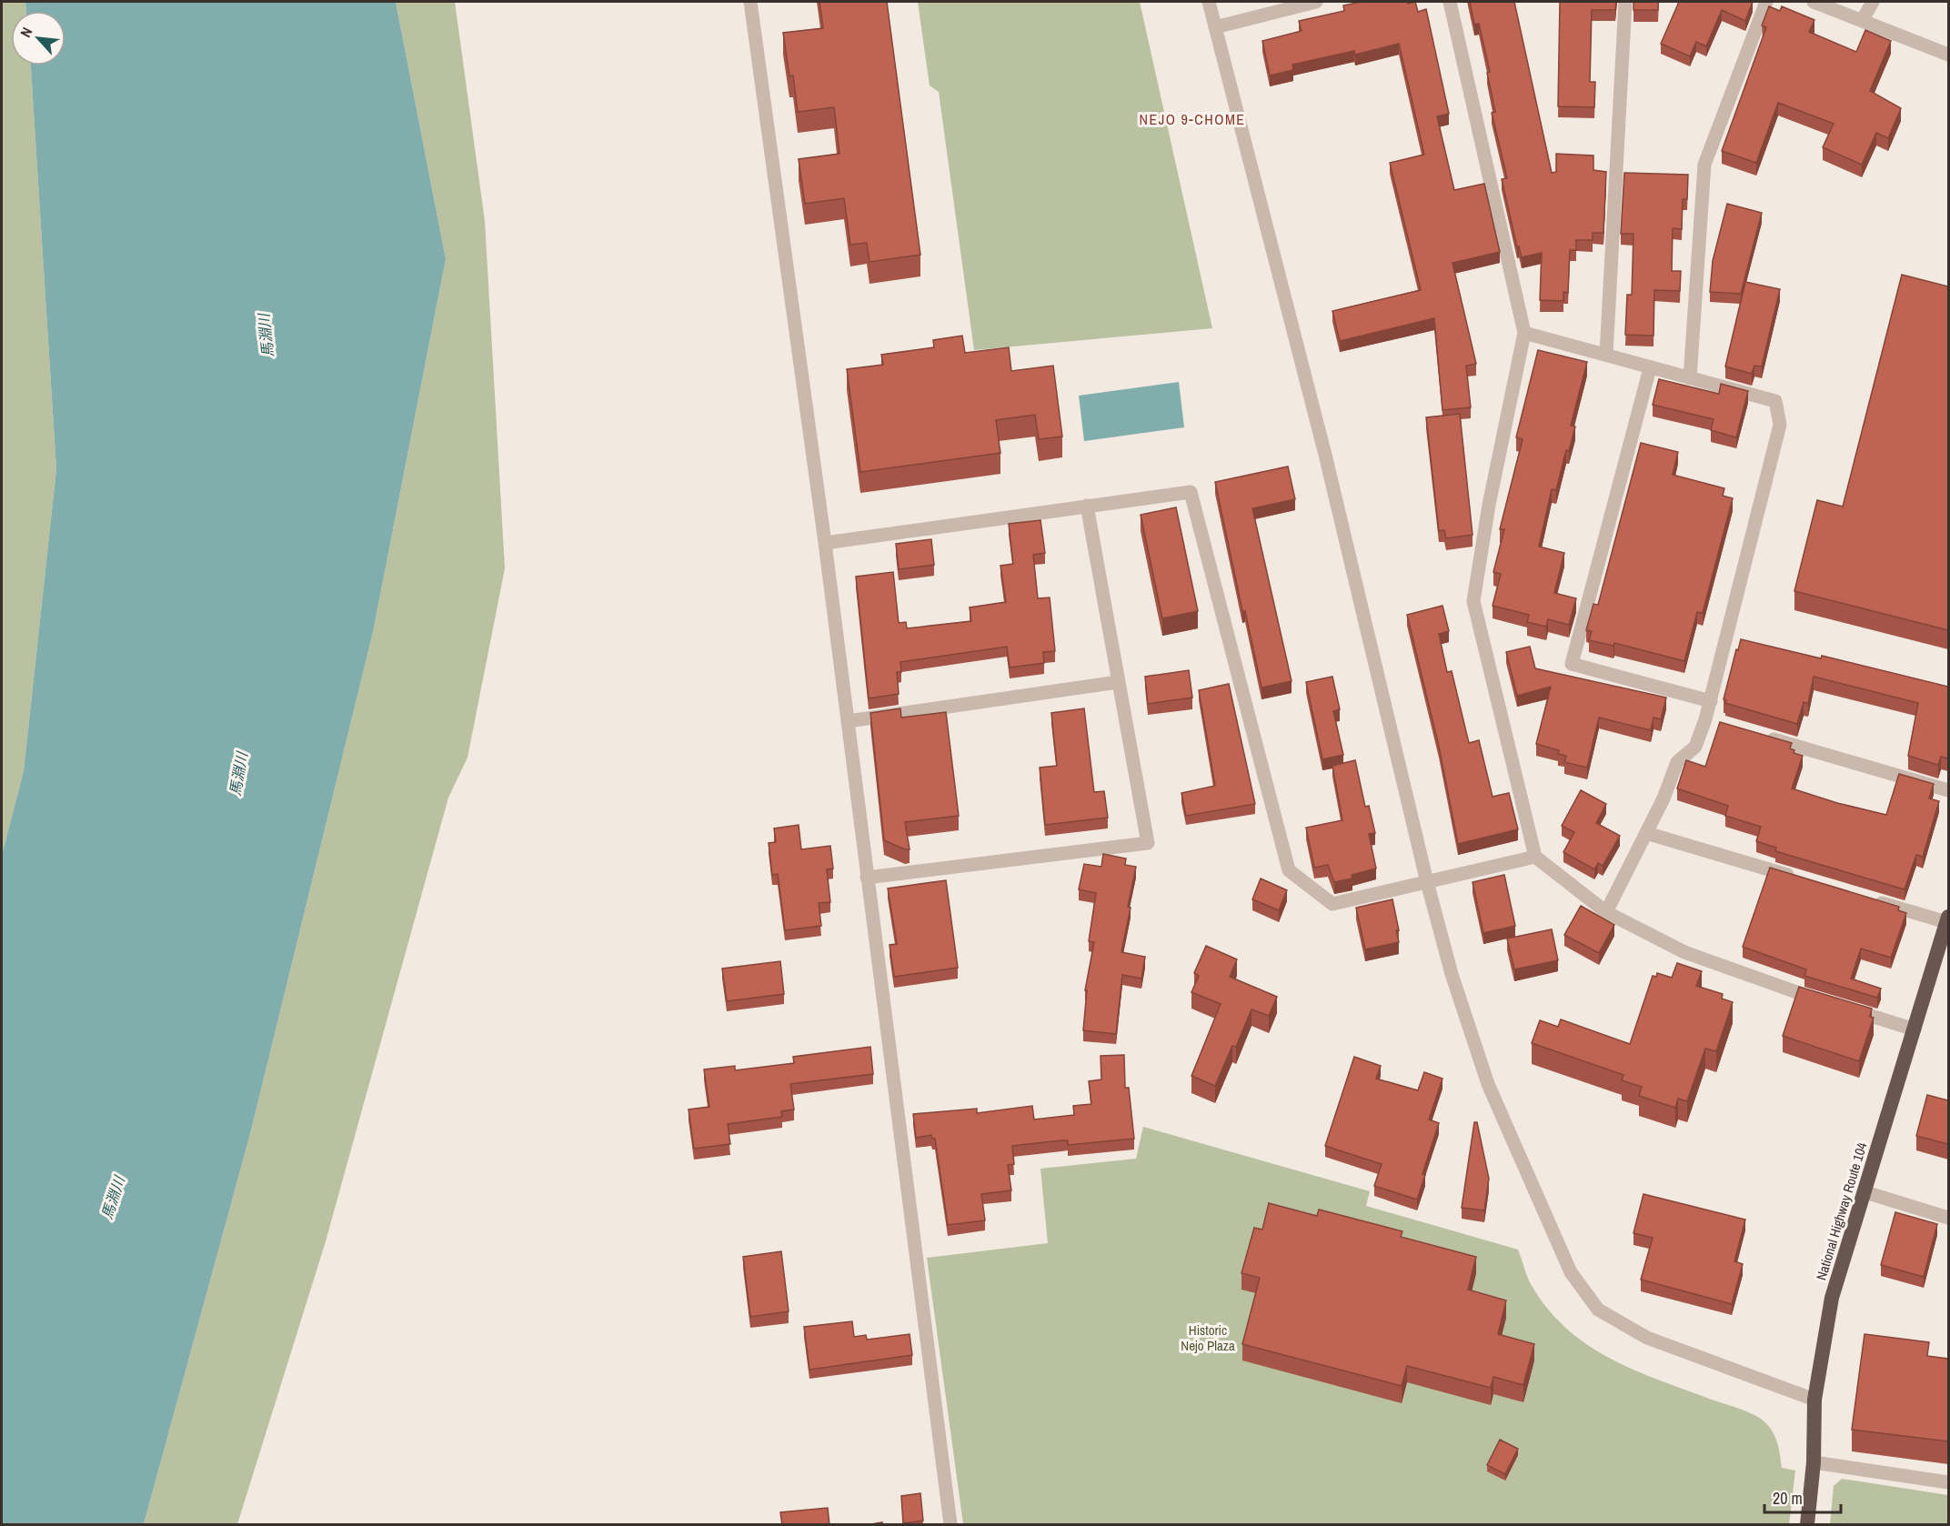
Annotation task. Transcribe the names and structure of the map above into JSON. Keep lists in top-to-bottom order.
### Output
{
  "streets": {
    "highway": ["National Highway Route 104"]
  },
  "districts": ["NEJO 9-CHOME"],
  "water": ["馬淵川"],
  "parks": ["Historic Nejo Plaza"],
  "scale_bar": "20 m",
  "north": "top left"
}
